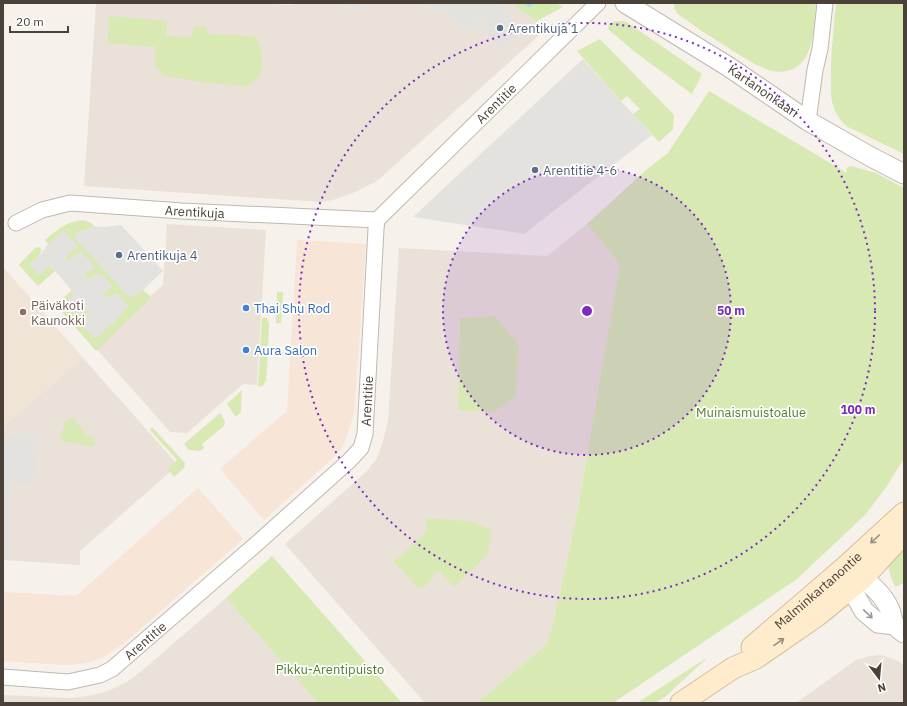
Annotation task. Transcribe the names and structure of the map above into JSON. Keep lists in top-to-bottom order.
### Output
{
  "streets": {
    "main road": ["Malminkartanontie"],
    "street": ["Kartanonkaari", "Arentitie", "Arentikuja"]
  },
  "crossings": [
    ["Arentitie", "Arentikuja"]
  ],
  "parks": ["Muinaismuistoalue", "Pikku-Arentipuisto"],
  "places": [
    "Arentikuja 1",
    "Arentitie 4-6",
    "Arentikuja 4",
    "Thai Shu Rod",
    "Päiväkoti Kaunokki",
    "Aura Salon"
  ],
  "scale_bar": "20 m",
  "north": "bottom",
  "rings": ["50 m", "100 m"]
}
